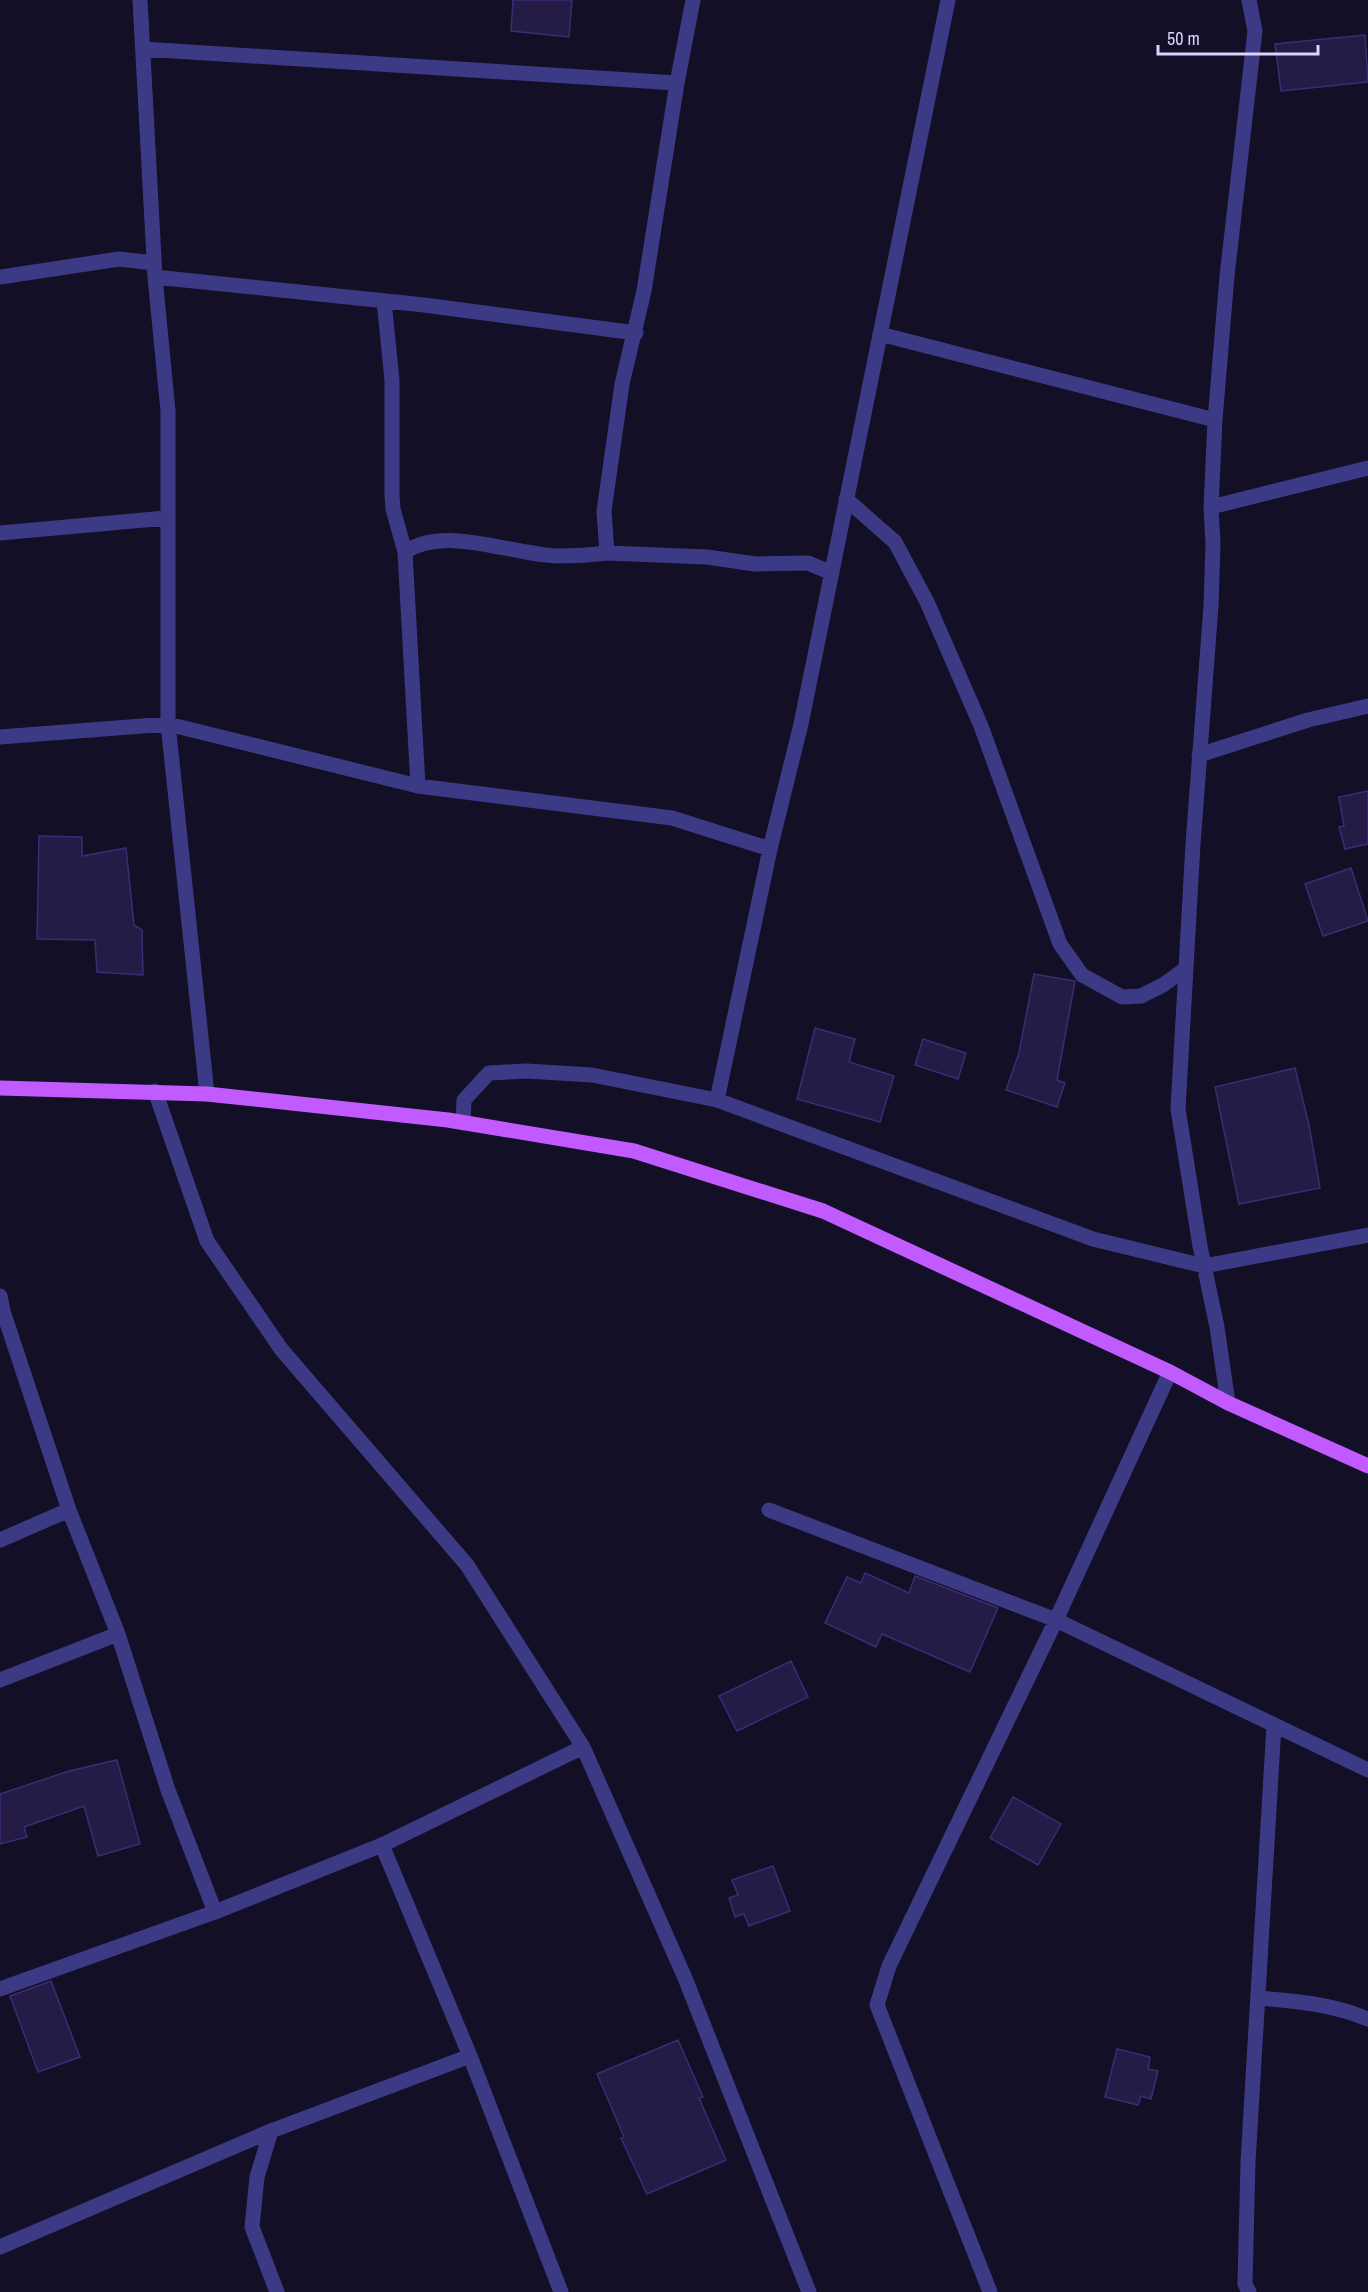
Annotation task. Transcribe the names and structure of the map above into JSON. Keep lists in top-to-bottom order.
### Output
{
  "scale_bar": "50 m"
}
